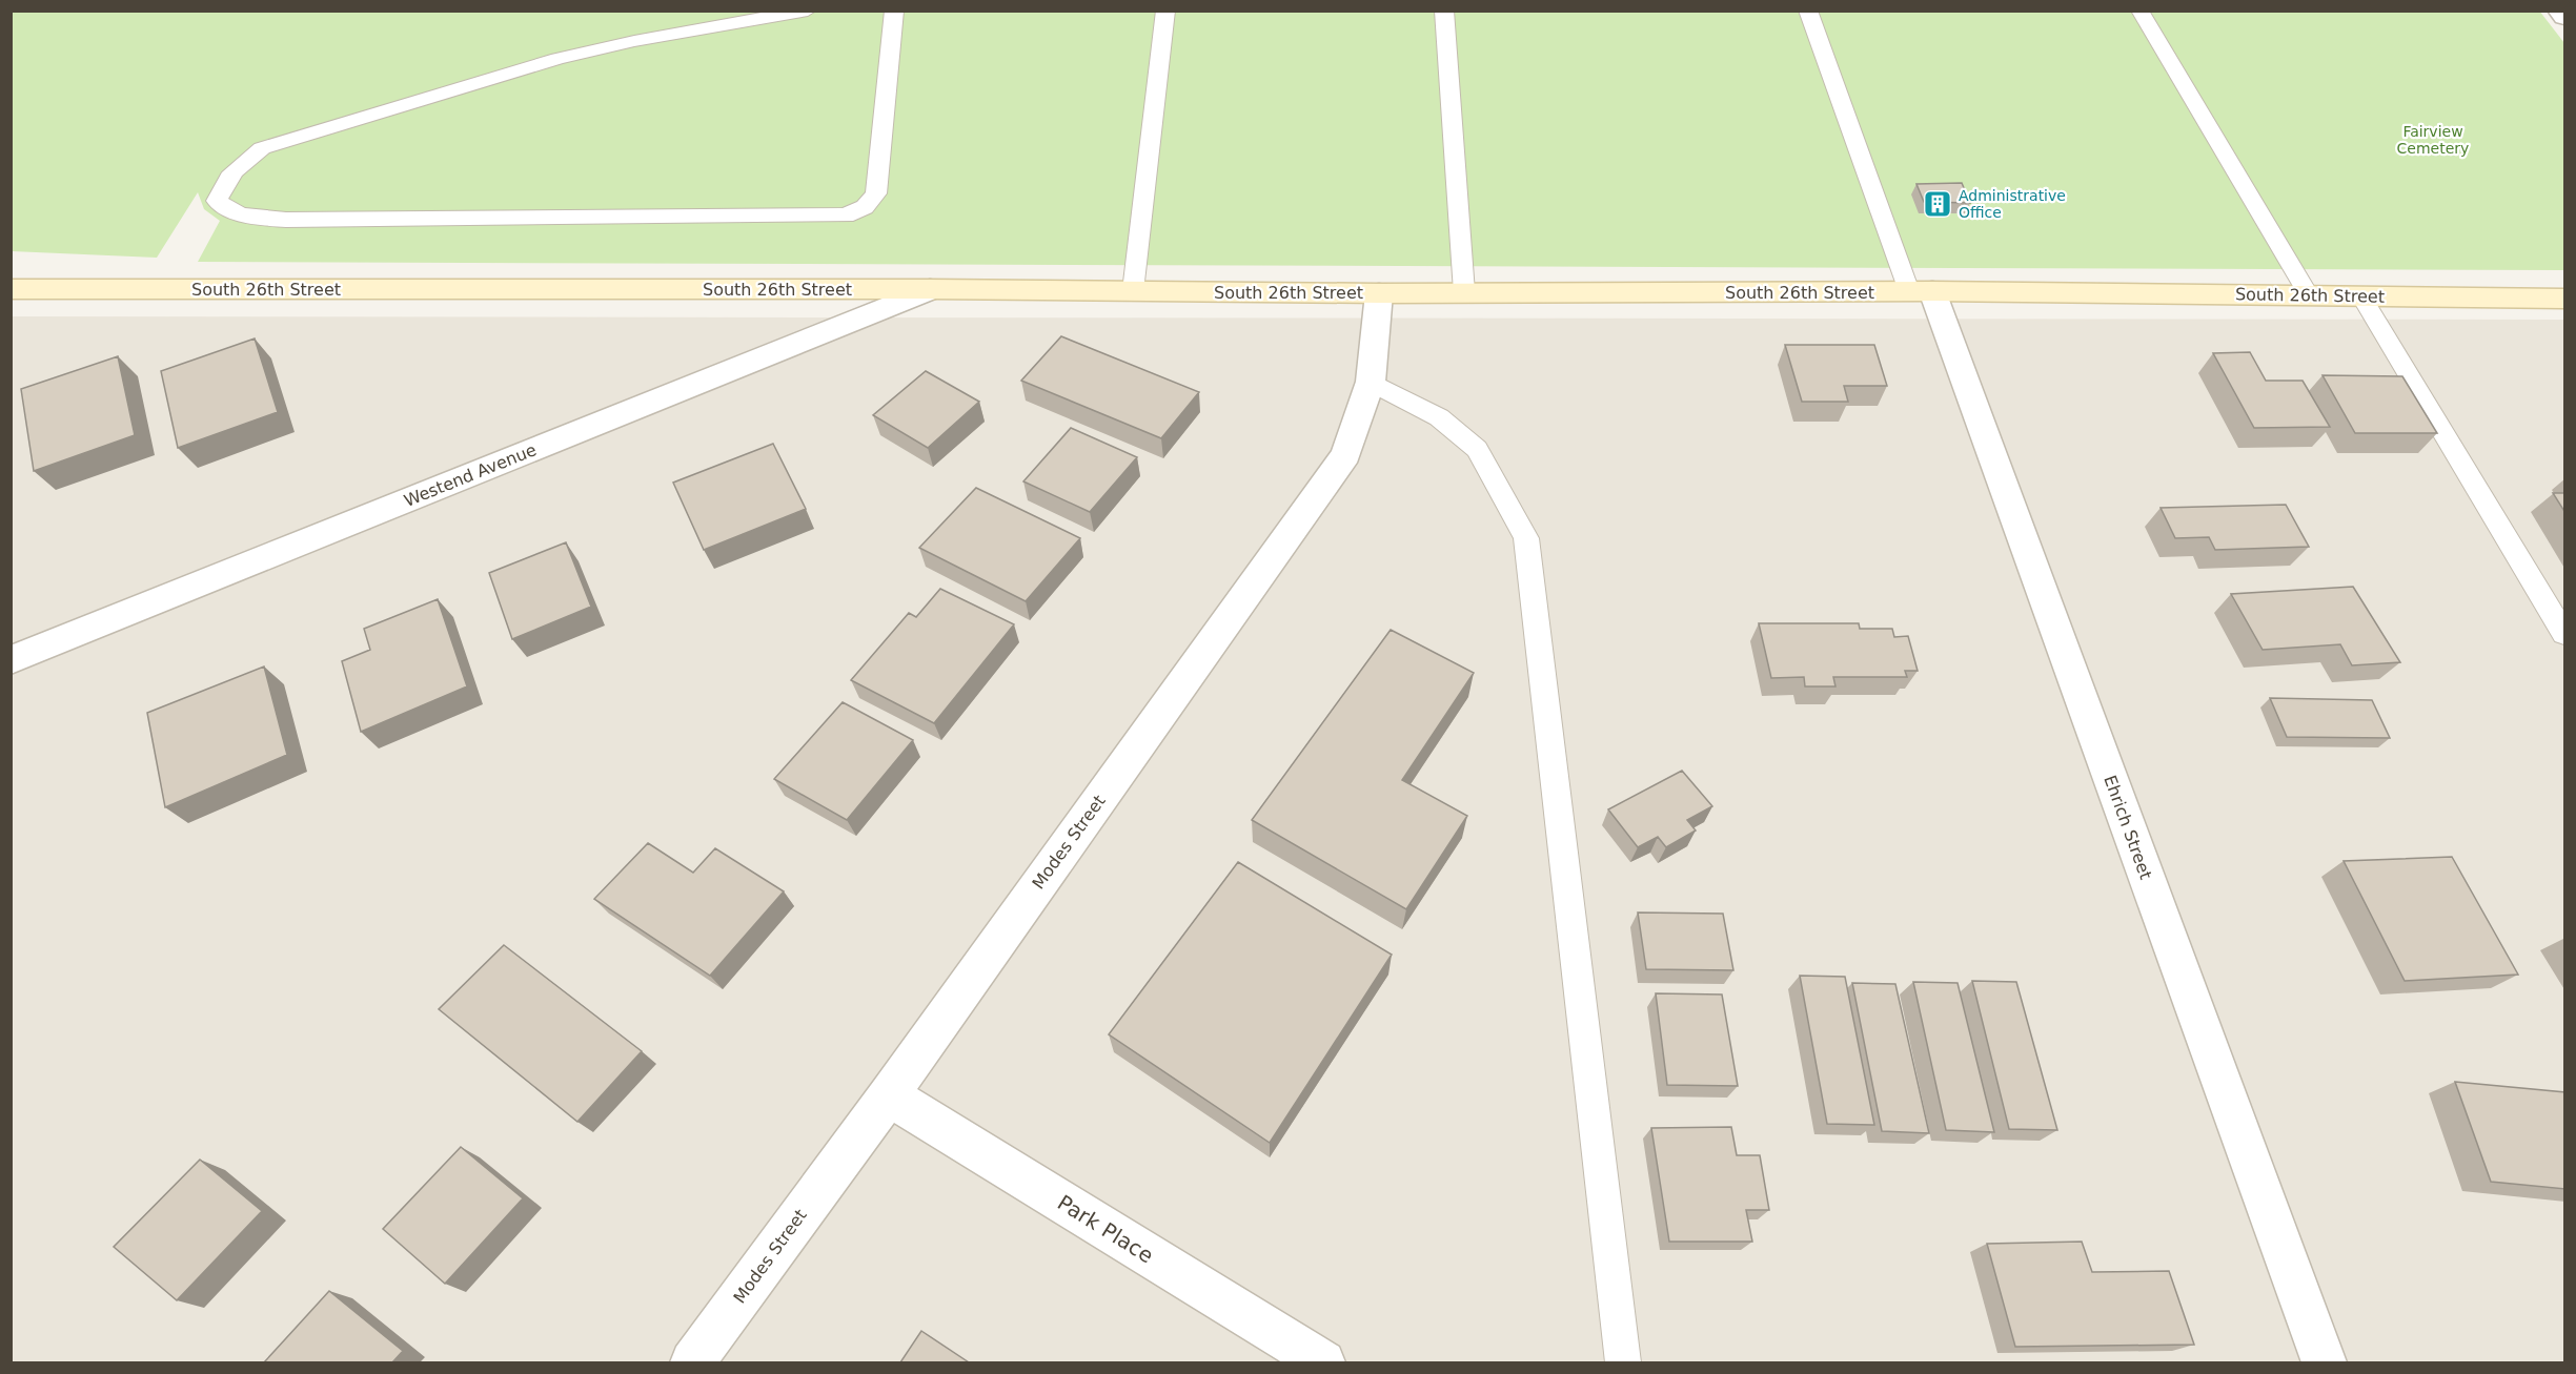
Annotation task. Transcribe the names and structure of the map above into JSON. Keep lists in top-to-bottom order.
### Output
{
  "streets": {
    "street": [
      "South 26th Street",
      "Westend Avenue",
      "Ehrich Street",
      "Modes Street",
      "Park Place"
    ]
  },
  "crossings": [
    ["South 26th Street", "Westend Avenue"],
    ["South 26th Street", "Ehrich Street"],
    ["South 26th Street", "Modes Street"],
    ["Modes Street", "Park Place"]
  ],
  "parks": ["Fairview Cemetery"],
  "places": {
    "building": ["Administrative Office"]
  }
}
